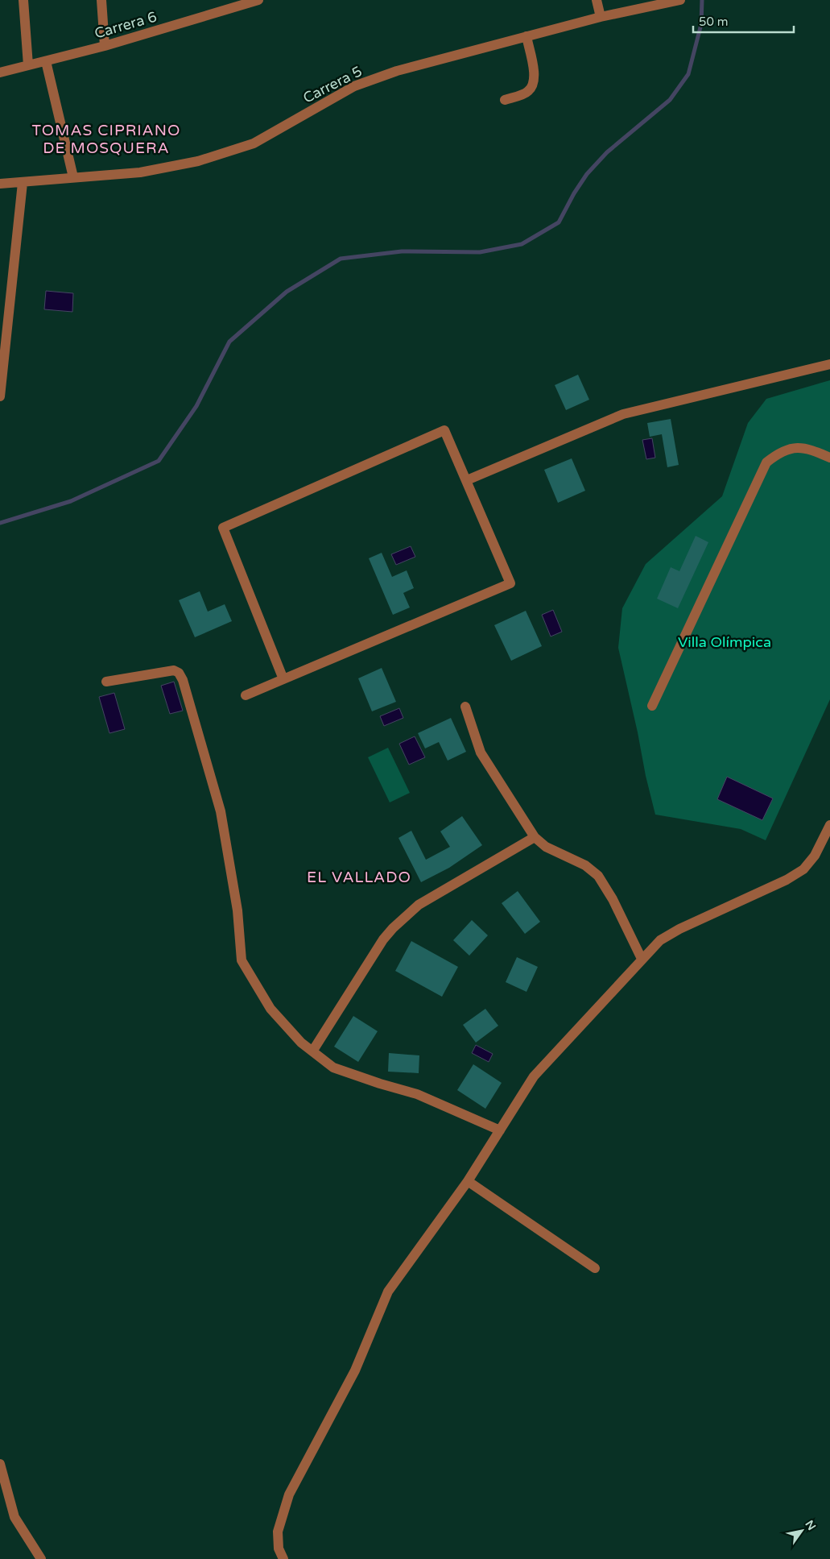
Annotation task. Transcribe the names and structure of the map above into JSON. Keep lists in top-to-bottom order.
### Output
{
  "streets": {
    "street": ["Carrera 6", "Carrera 5"]
  },
  "districts": ["TOMAS CIPRIANO DE MOSQUERA", "EL VALLADO"],
  "parks": ["Villa Olímpica"],
  "scale_bar": "50 m",
  "north": "top right"
}
